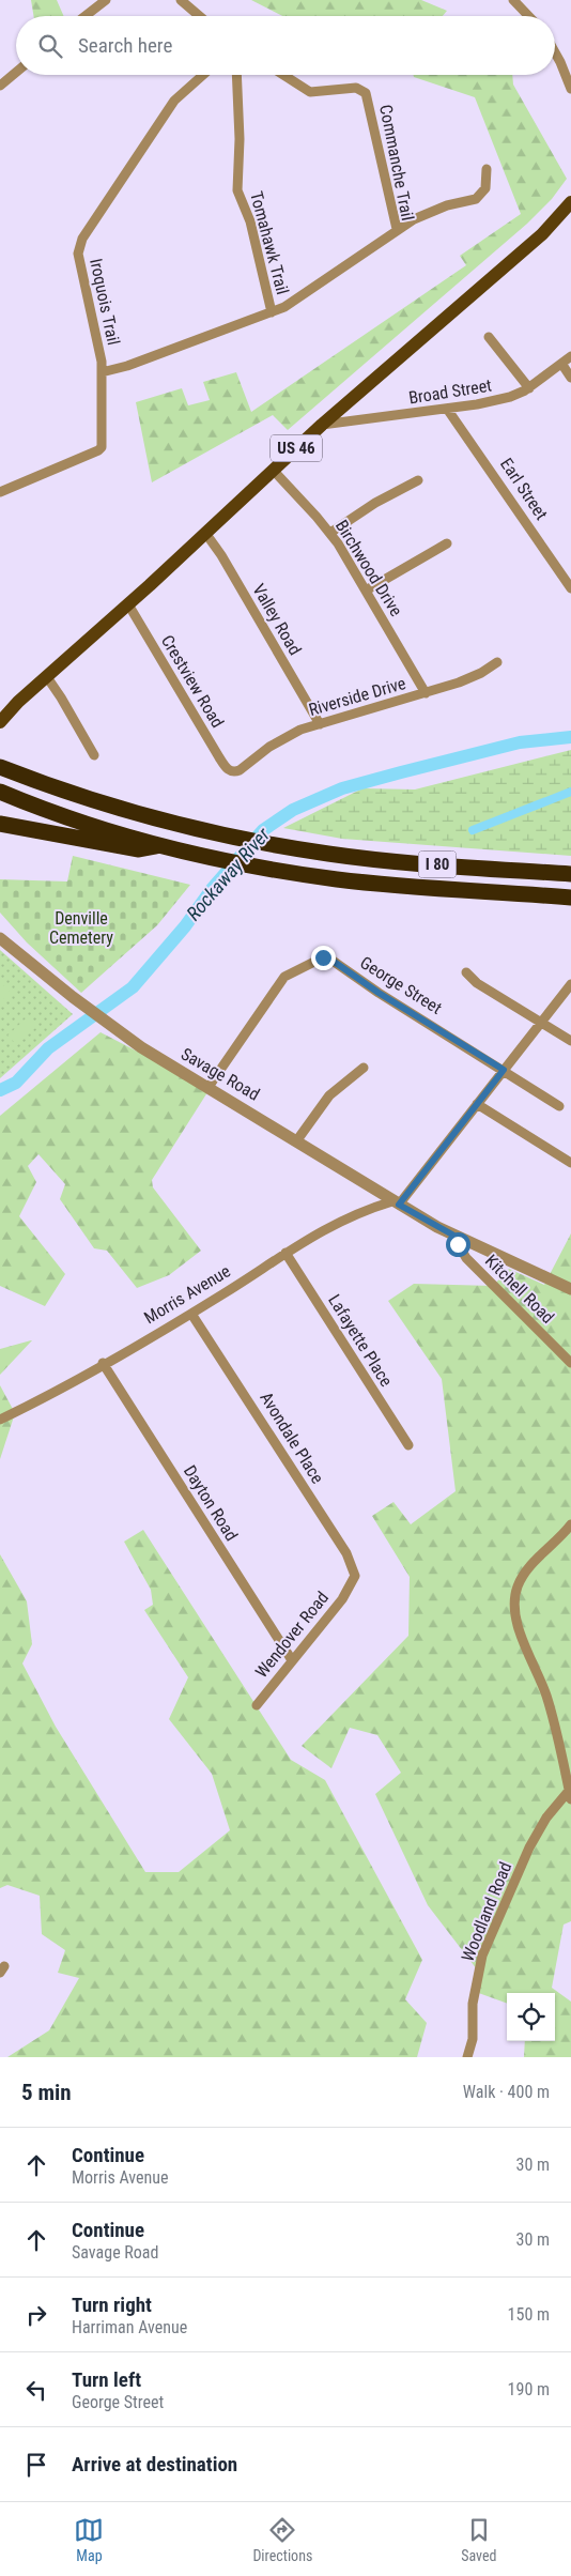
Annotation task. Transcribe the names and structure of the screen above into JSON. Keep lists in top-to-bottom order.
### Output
{
  "streets": {
    "highway": ["I 80"],
    "main road": ["US 46"],
    "street": [
      "Commanche Trail",
      "Tomahawk Trail",
      "Iroquois Trail",
      "Broad Street",
      "Earl Street",
      "Birchwood Drive",
      "Valley Road",
      "Crestview Road",
      "Riverside Drive",
      "George Street",
      "Savage Road",
      "Kitchell Road",
      "Morris Avenue",
      "Lafayette Place",
      "Avondale Place",
      "Dayton Road",
      "Wendover Road",
      "Woodland Road"
    ]
  },
  "crossings": [
    ["Commanche Trail", "Tomahawk Trail"],
    ["Tomahawk Trail", "Iroquois Trail"],
    ["Broad Street", "US 46"],
    ["Broad Street", "Earl Street"],
    ["US 46", "Birchwood Drive"],
    ["US 46", "Valley Road"],
    ["US 46", "Crestview Road"],
    ["Birchwood Drive", "Riverside Drive"],
    ["Valley Road", "Riverside Drive"],
    ["Crestview Road", "Riverside Drive"],
    ["George Street", "Savage Road"],
    ["Savage Road", "Kitchell Road"],
    ["Savage Road", "Morris Avenue"],
    ["Morris Avenue", "Lafayette Place"],
    ["Morris Avenue", "Avondale Place"],
    ["Morris Avenue", "Dayton Road"],
    ["Avondale Place", "Wendover Road"],
    ["Dayton Road", "Wendover Road"]
  ],
  "water": ["Rockaway River"],
  "parks": ["Denville Cemetery"],
  "page": {
    "search": "Search here",
    "heading": ["5 min", "Walk · 400 m"],
    "list": [
      ["Continue", "Morris Avenue", "30 m"],
      ["Continue", "Savage Road", "30 m"],
      ["Turn right", "Harriman Avenue", "150 m"],
      ["Turn left", "George Street", "190 m"],
      "Arrive at destination"
    ],
    "nav": ["Map", "Directions", "Saved"]
  }
}
